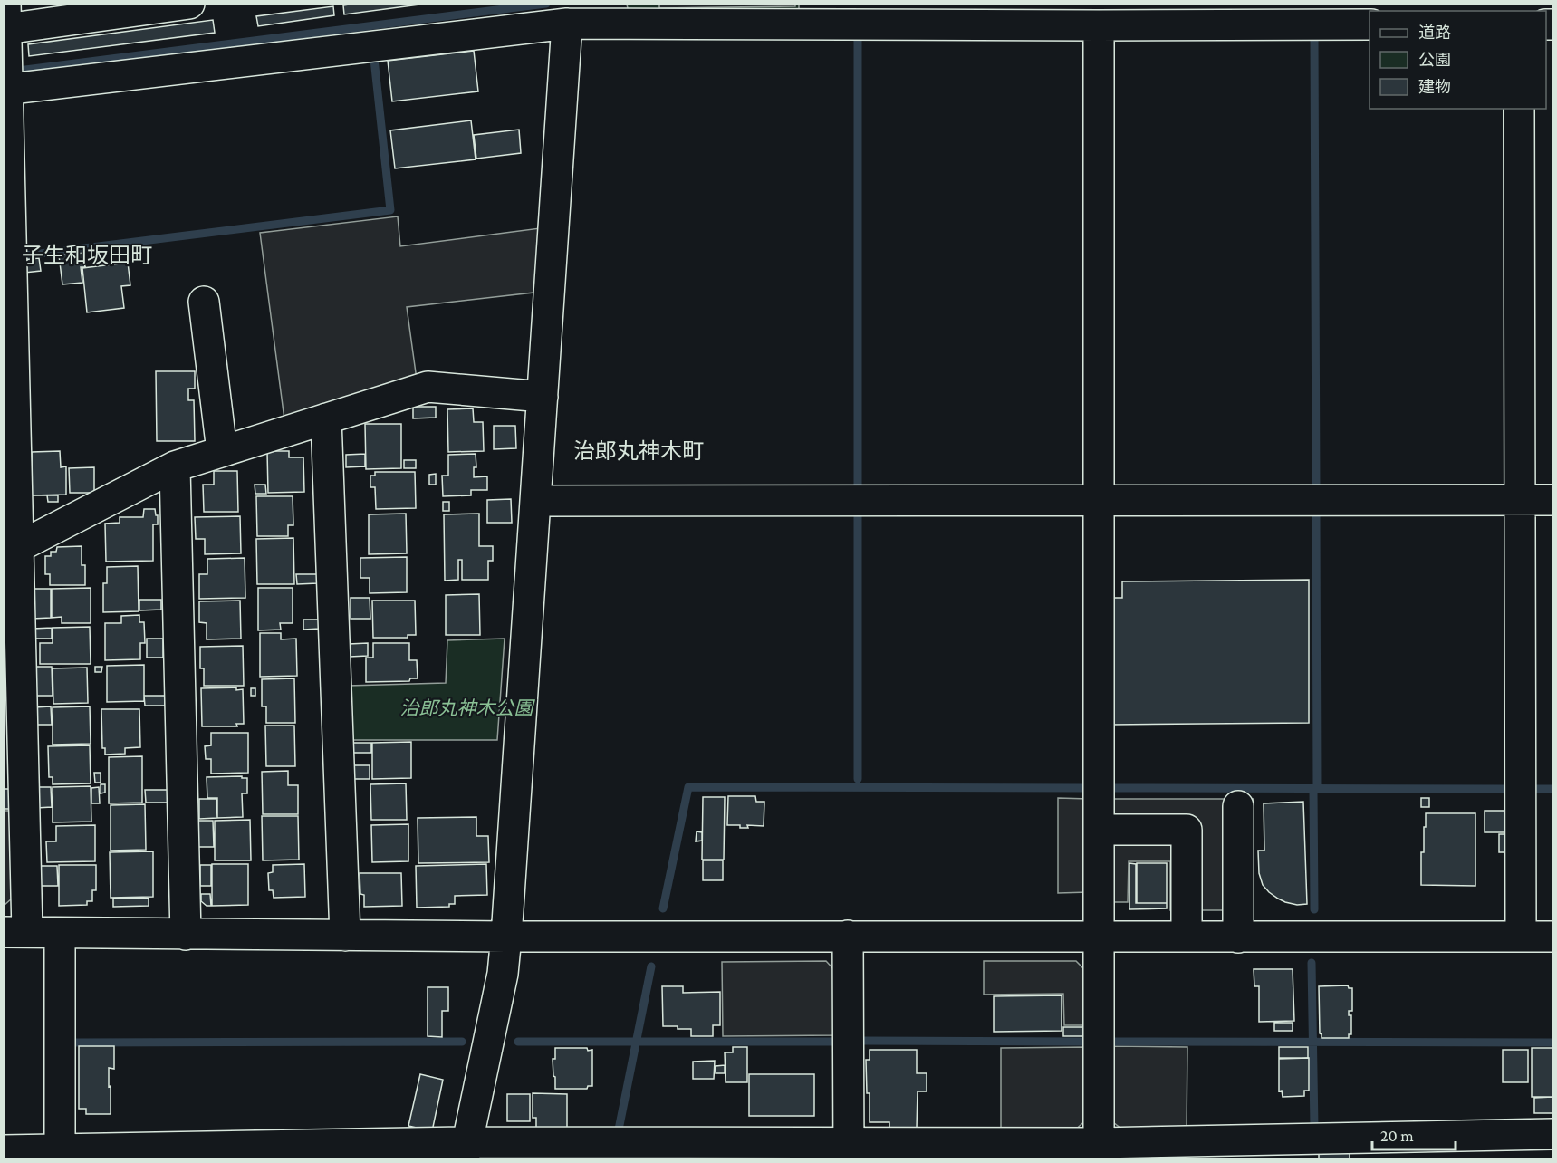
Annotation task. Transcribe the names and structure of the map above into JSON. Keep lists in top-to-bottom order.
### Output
{
  "districts": ["子生和坂田町", "治郎丸神木町"],
  "parks": ["治郎丸神木公園"],
  "legend": ["道路", "公園", "建物"],
  "scale_bar": "20 m"
}
